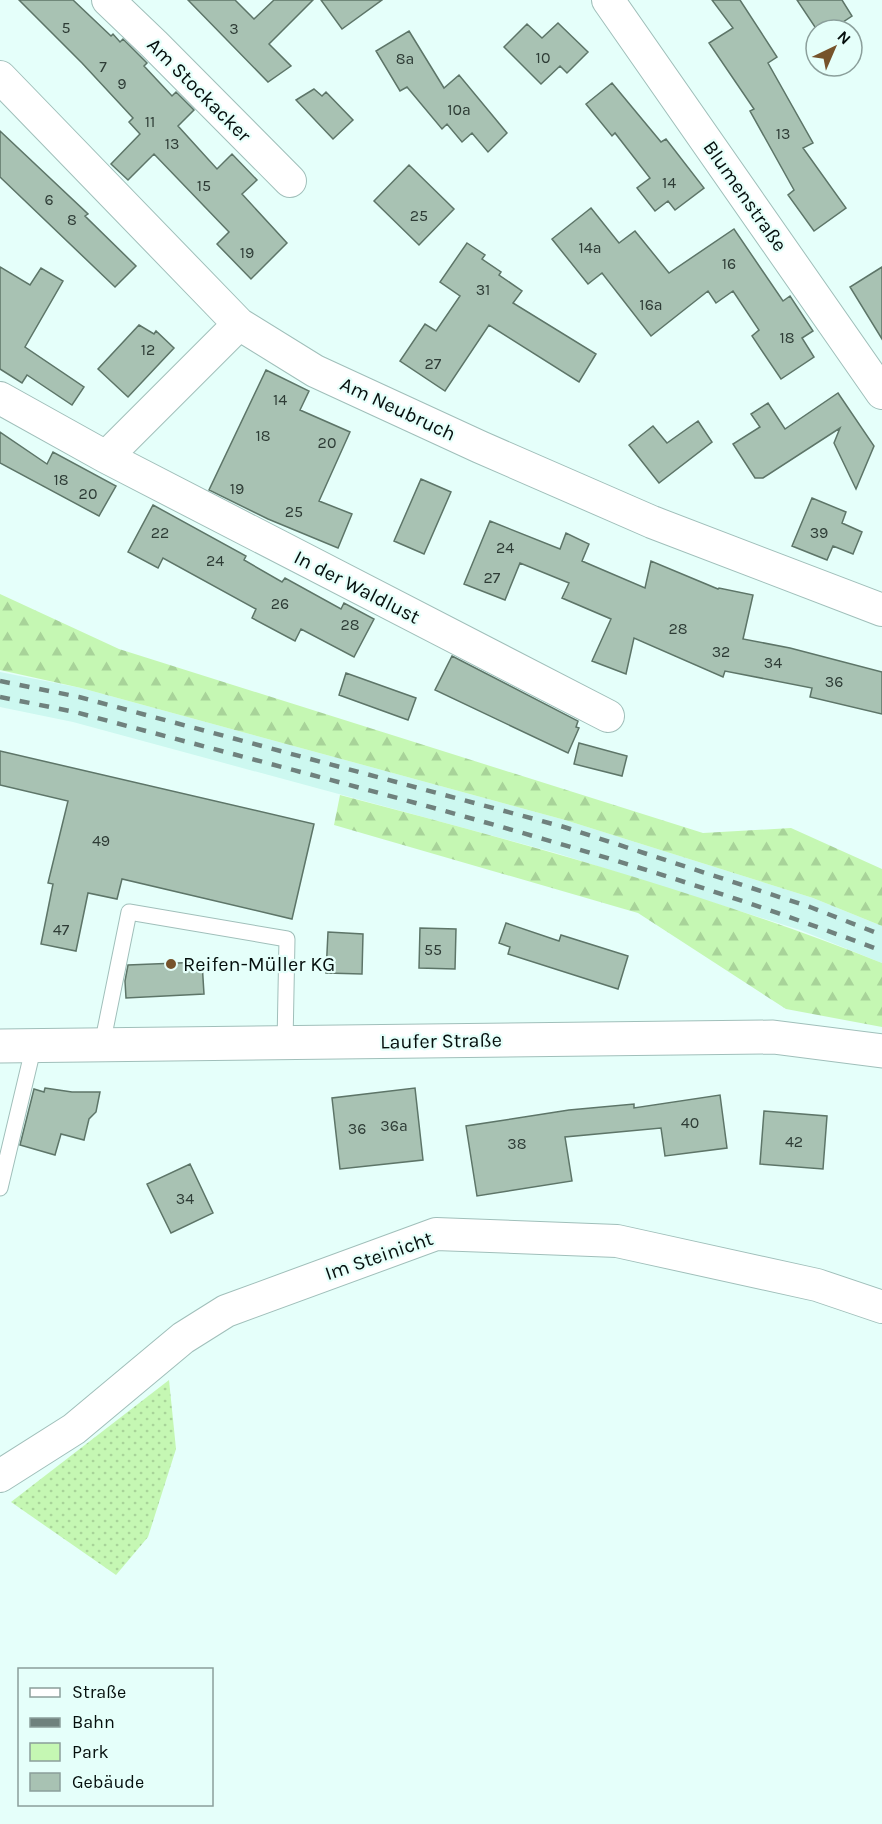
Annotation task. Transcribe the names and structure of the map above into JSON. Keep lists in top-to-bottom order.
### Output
{
  "streets": {
    "main road": ["Laufer Straße"],
    "street": [
      "Am Stockacker",
      "Blumenstraße",
      "Am Neubruch",
      "In der Waldlust",
      "Im Steinicht"
    ]
  },
  "places": ["Reifen-Müller KG"],
  "house_numbers": [
    "5",
    "3",
    "10",
    "8a",
    "7",
    "9",
    "10a",
    "11",
    "13",
    "13",
    "14",
    "15",
    "6",
    "25",
    "8",
    "14a",
    "19",
    "16",
    "31",
    "16a",
    "18",
    "12",
    "27",
    "14",
    "18",
    "20",
    "18",
    "19",
    "20",
    "25",
    "22",
    "39",
    "24",
    "24",
    "27",
    "26",
    "28",
    "28",
    "32",
    "34",
    "36",
    "49",
    "47",
    "55",
    "40",
    "36a",
    "36",
    "42",
    "38",
    "34"
  ],
  "legend": [
    "Straße",
    "Bahn",
    "Park",
    "Gebäude"
  ],
  "north": "top right"
}
